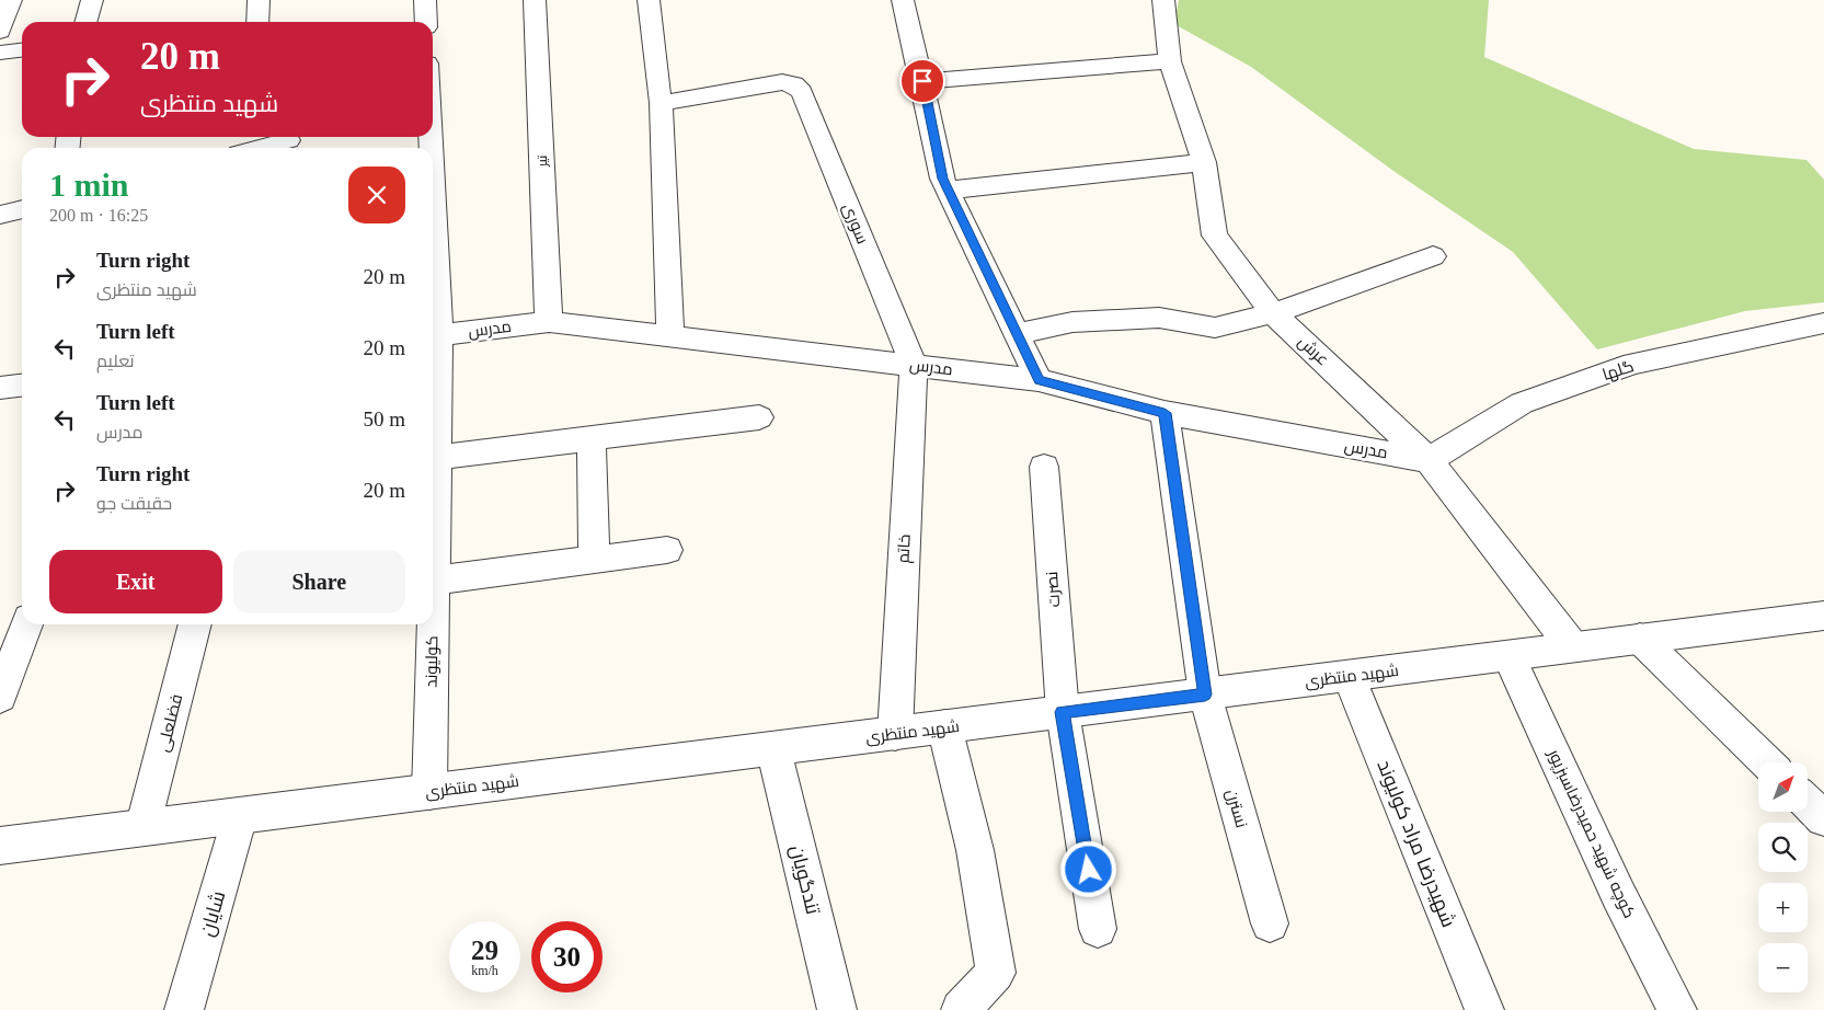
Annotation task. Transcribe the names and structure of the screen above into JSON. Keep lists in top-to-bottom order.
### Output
{
  "streets": {
    "street": [
      "تیر",
      "سوری",
      "مدرس",
      "عرش",
      "گلها",
      "خاتم",
      "نصرت",
      "کولیوند",
      "شهید منتظری",
      "فضلعلی",
      "نسترن",
      "کوچه شهید حمیدرضاسبزپور",
      "شهیدرضا مراد کولیوند",
      "تندگویان",
      "شایان"
    ]
  },
  "crossings": [
    ["تیر", "مدرس"],
    ["سوری", "مدرس"],
    ["سوری", "خاتم"],
    ["مدرس", "عرش"],
    ["مدرس", "گلها"],
    ["مدرس", "خاتم"],
    ["مدرس", "نسترن"],
    ["عرش", "گلها"],
    ["عرش", "شهید منتظری"],
    ["خاتم", "شهید منتظری"],
    ["نصرت", "شهید منتظری"],
    ["کولیوند", "شهید منتظری"],
    ["شهید منتظری", "فضلعلی"],
    ["شهید منتظری", "نسترن"],
    ["شهید منتظری", "کوچه شهید حمیدرضاسبزپور"],
    ["شهید منتظری", "شهیدرضا مراد کولیوند"],
    ["شهید منتظری", "تندگویان"],
    ["شهید منتظری", "شایان"]
  ],
  "north": "top right",
  "page": {
    "turn": ["20 m", "شهید منتظری"],
    "heading": ["1 min", "200 m · 16:25"],
    "list": [
      {
        "name": "Turn right",
        "note": "شهید منتظری",
        "value": "20 m"
      },
      {
        "name": "Turn left",
        "note": "تعلیم",
        "value": "20 m"
      },
      {
        "name": "Turn left",
        "note": "مدرس",
        "value": "50 m"
      },
      {
        "name": "Turn right",
        "note": "حقیقت جو",
        "value": "20 m"
      }
    ],
    "buttons": ["Exit", "Share"],
    "map_buttons": ["+", "−"],
    "speed": "29 km/h",
    "limit": "30"
  }
}
